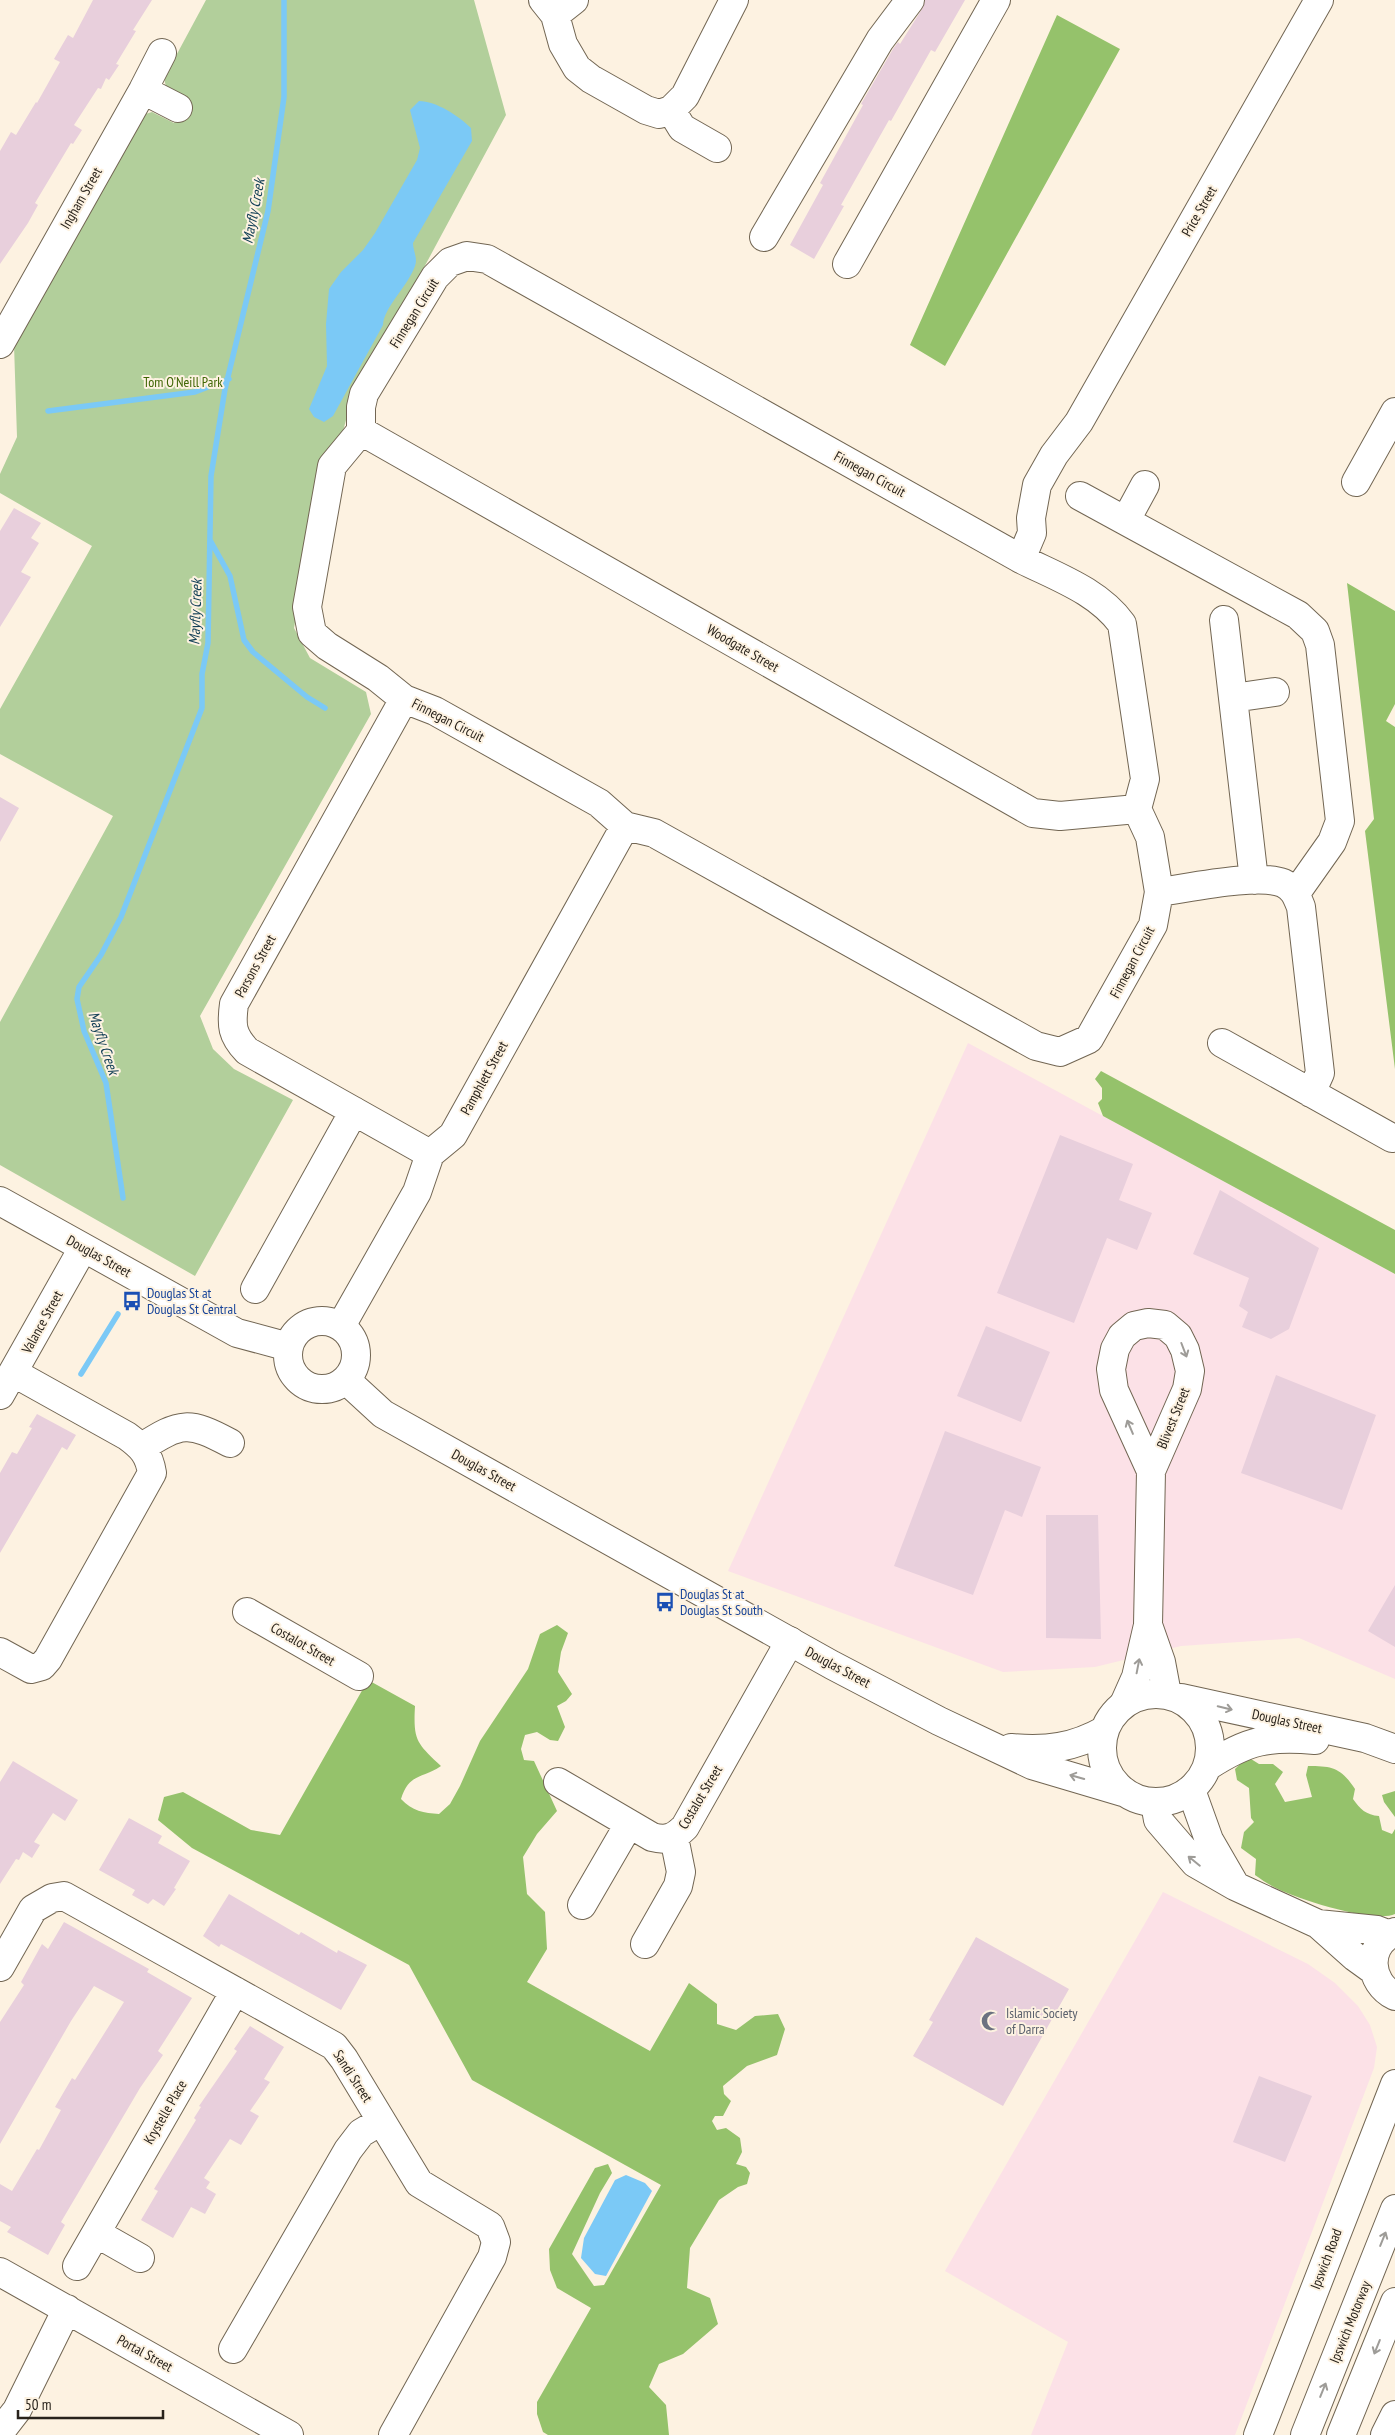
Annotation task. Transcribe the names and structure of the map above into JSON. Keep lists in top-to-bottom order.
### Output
{
  "streets": {
    "main road": [
      "Ingham Street",
      "Price Street",
      "Finnegan Circuit",
      "Woodgate Street",
      "Parsons Street",
      "Pamphlett Street",
      "Douglas Street",
      "Valance Street",
      "Blivest Street",
      "Costalot Street",
      "Sandi Street",
      "Krystelle Place",
      "Ipswich Road",
      "Ipswich Motorway",
      "Portal Street"
    ]
  },
  "crossings": [
    ["Price Street", "Finnegan Circuit"],
    ["Finnegan Circuit", "Woodgate Street"],
    ["Finnegan Circuit", "Parsons Street"],
    ["Finnegan Circuit", "Pamphlett Street"],
    ["Parsons Street", "Pamphlett Street"],
    ["Douglas Street", "Valance Street"],
    ["Douglas Street", "Blivest Street"],
    ["Douglas Street", "Costalot Street"],
    ["Sandi Street", "Krystelle Place"]
  ],
  "water": ["Mayfly Creek"],
  "parks": ["Tom O'Neill Park"],
  "places": {
    "bus stop": ["Douglas St at Douglas St Central", "Douglas St at Douglas St South"],
    "mosque": ["Islamic Society of Darra"]
  },
  "scale_bar": "50 m"
}
